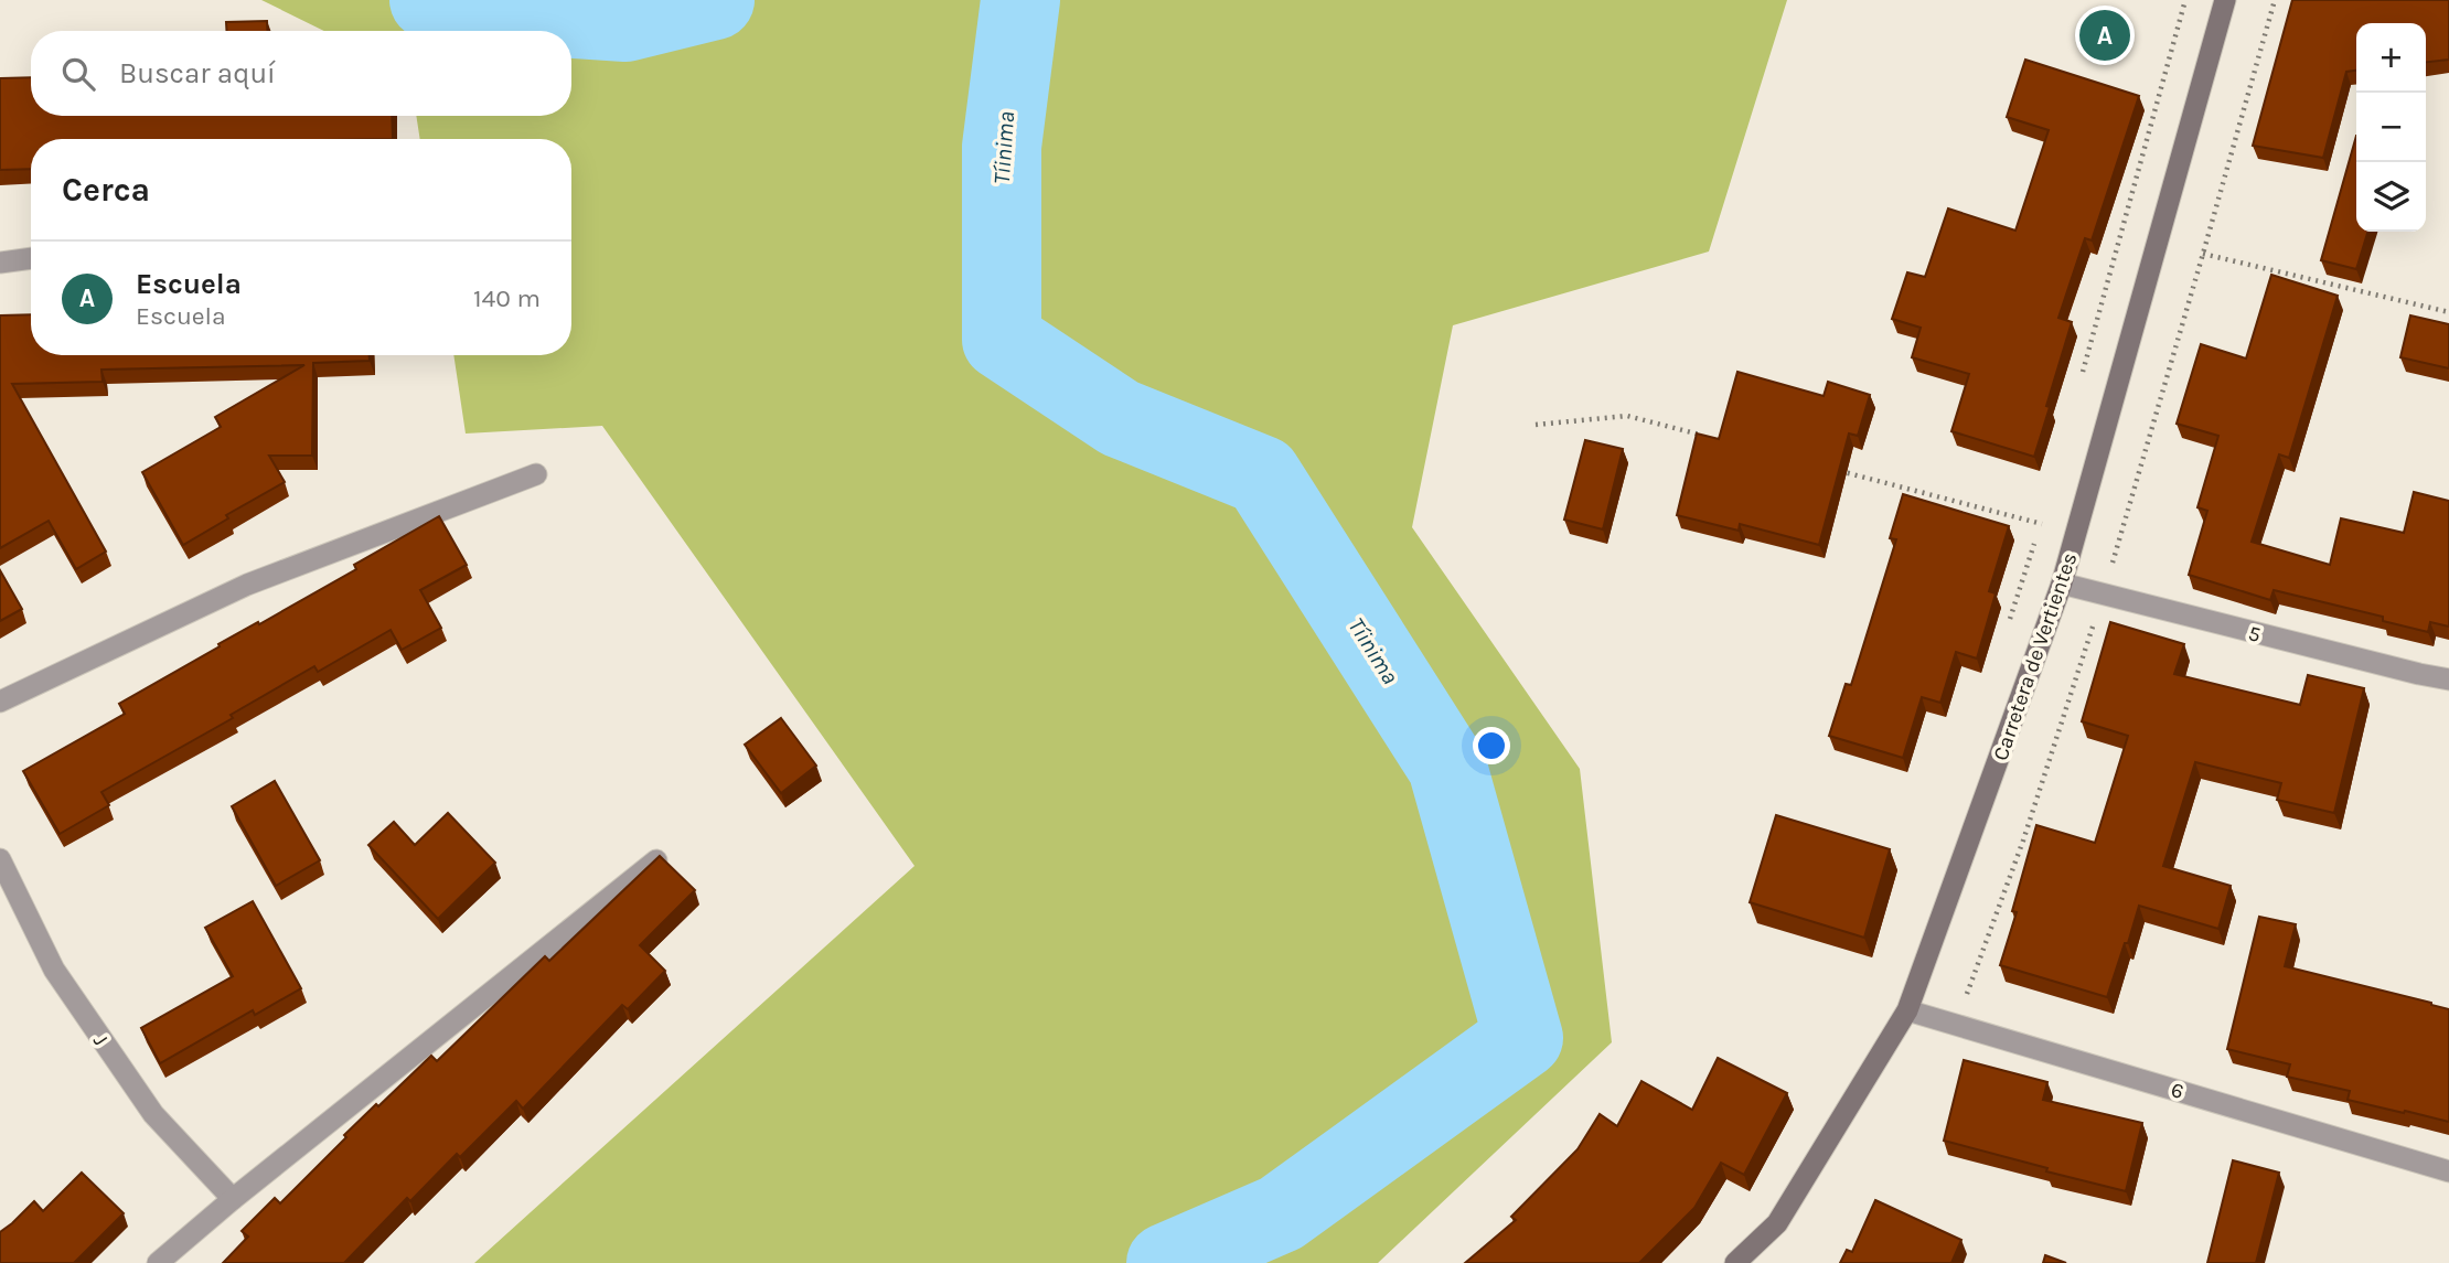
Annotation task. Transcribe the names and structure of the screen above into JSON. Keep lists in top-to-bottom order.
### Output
{
  "streets": {
    "main road": ["Carretera de Vertientes"],
    "street": ["5", "J", "6"]
  },
  "crossings": [
    ["5", "Carretera de Vertientes"],
    ["Carretera de Vertientes", "6"]
  ],
  "water": ["Tíinima"],
  "page": {
    "pins": "A",
    "map_buttons": ["+", "−"],
    "search": "Buscar aquí",
    "heading": "Cerca",
    "list": [
      {
        "mark": "A",
        "name": "Escuela",
        "note": "Escuela",
        "value": "140 m"
      }
    ]
  }
}
